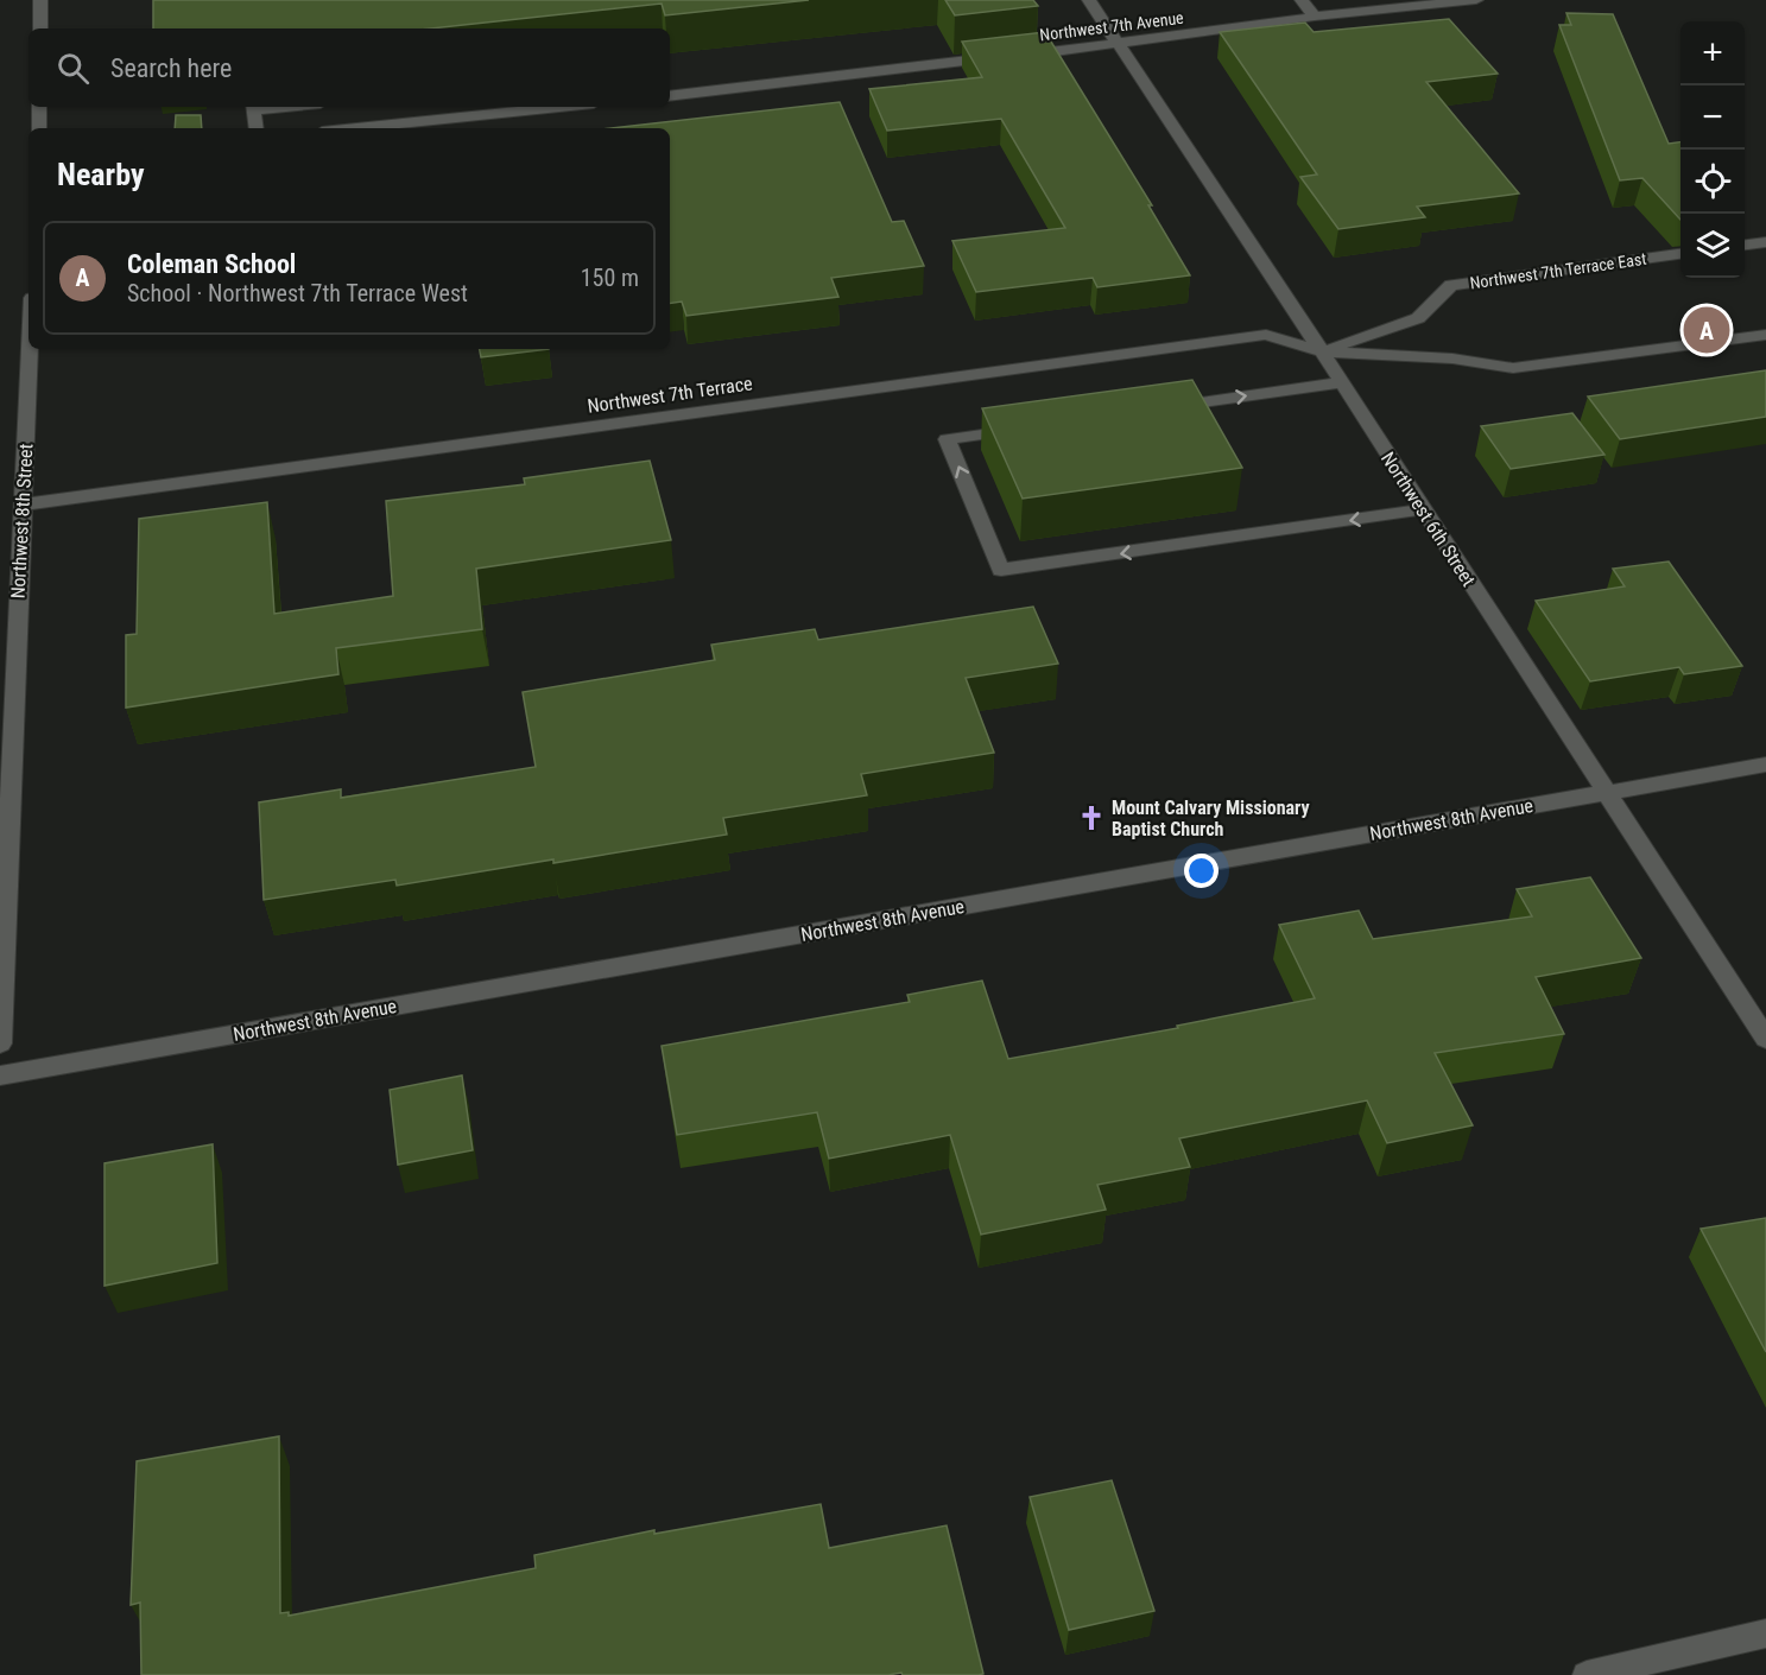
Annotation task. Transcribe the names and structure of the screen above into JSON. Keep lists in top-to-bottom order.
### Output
{
  "streets": {
    "street": [
      "Northwest 7th Avenue",
      "Northwest 7th Terrace East",
      "Northwest 7th Terrace",
      "Northwest 6th Street",
      "Northwest 8th Street",
      "Northwest 8th Avenue"
    ]
  },
  "crossings": [
    ["Northwest 7th Avenue", "Northwest 6th Street"],
    ["Northwest 7th Terrace East", "Northwest 7th Terrace"],
    ["Northwest 7th Terrace East", "Northwest 6th Street"],
    ["Northwest 7th Terrace", "Northwest 6th Street"],
    ["Northwest 7th Terrace", "Northwest 8th Street"],
    ["Northwest 6th Street", "Northwest 8th Avenue"]
  ],
  "places": {
    "church": ["Mount Calvary Missionary Baptist Church"]
  },
  "page": {
    "map_buttons": ["+", "−"],
    "search": "Search here",
    "heading": "Nearby",
    "list": [
      {
        "mark": "A",
        "name": "Coleman School",
        "note": "School · Northwest 7th Terrace West",
        "value": "150 m"
      }
    ],
    "pins": "A"
  }
}
